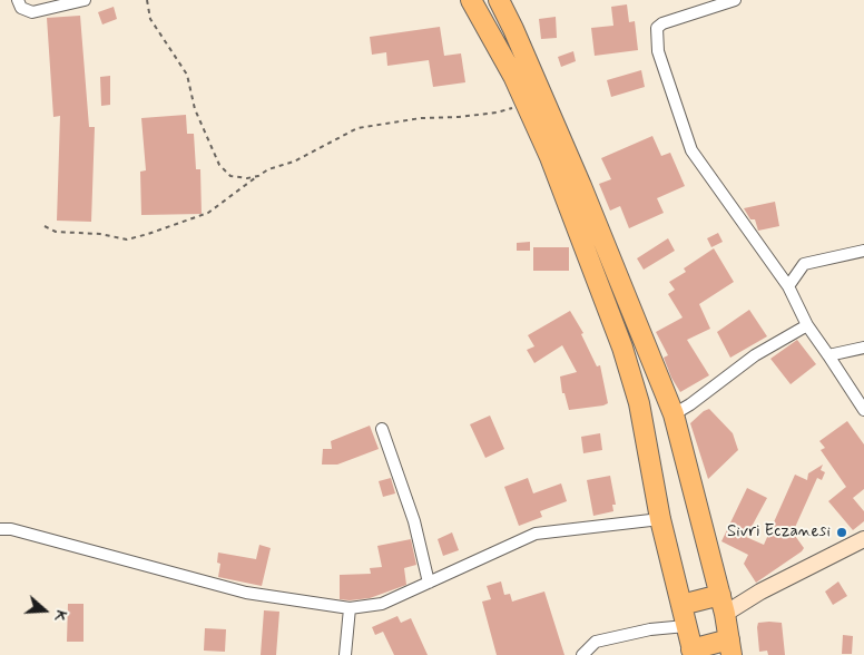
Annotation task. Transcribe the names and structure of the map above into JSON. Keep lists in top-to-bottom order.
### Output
{
  "places": ["Sivri Eczanesi"],
  "north": "right"
}
